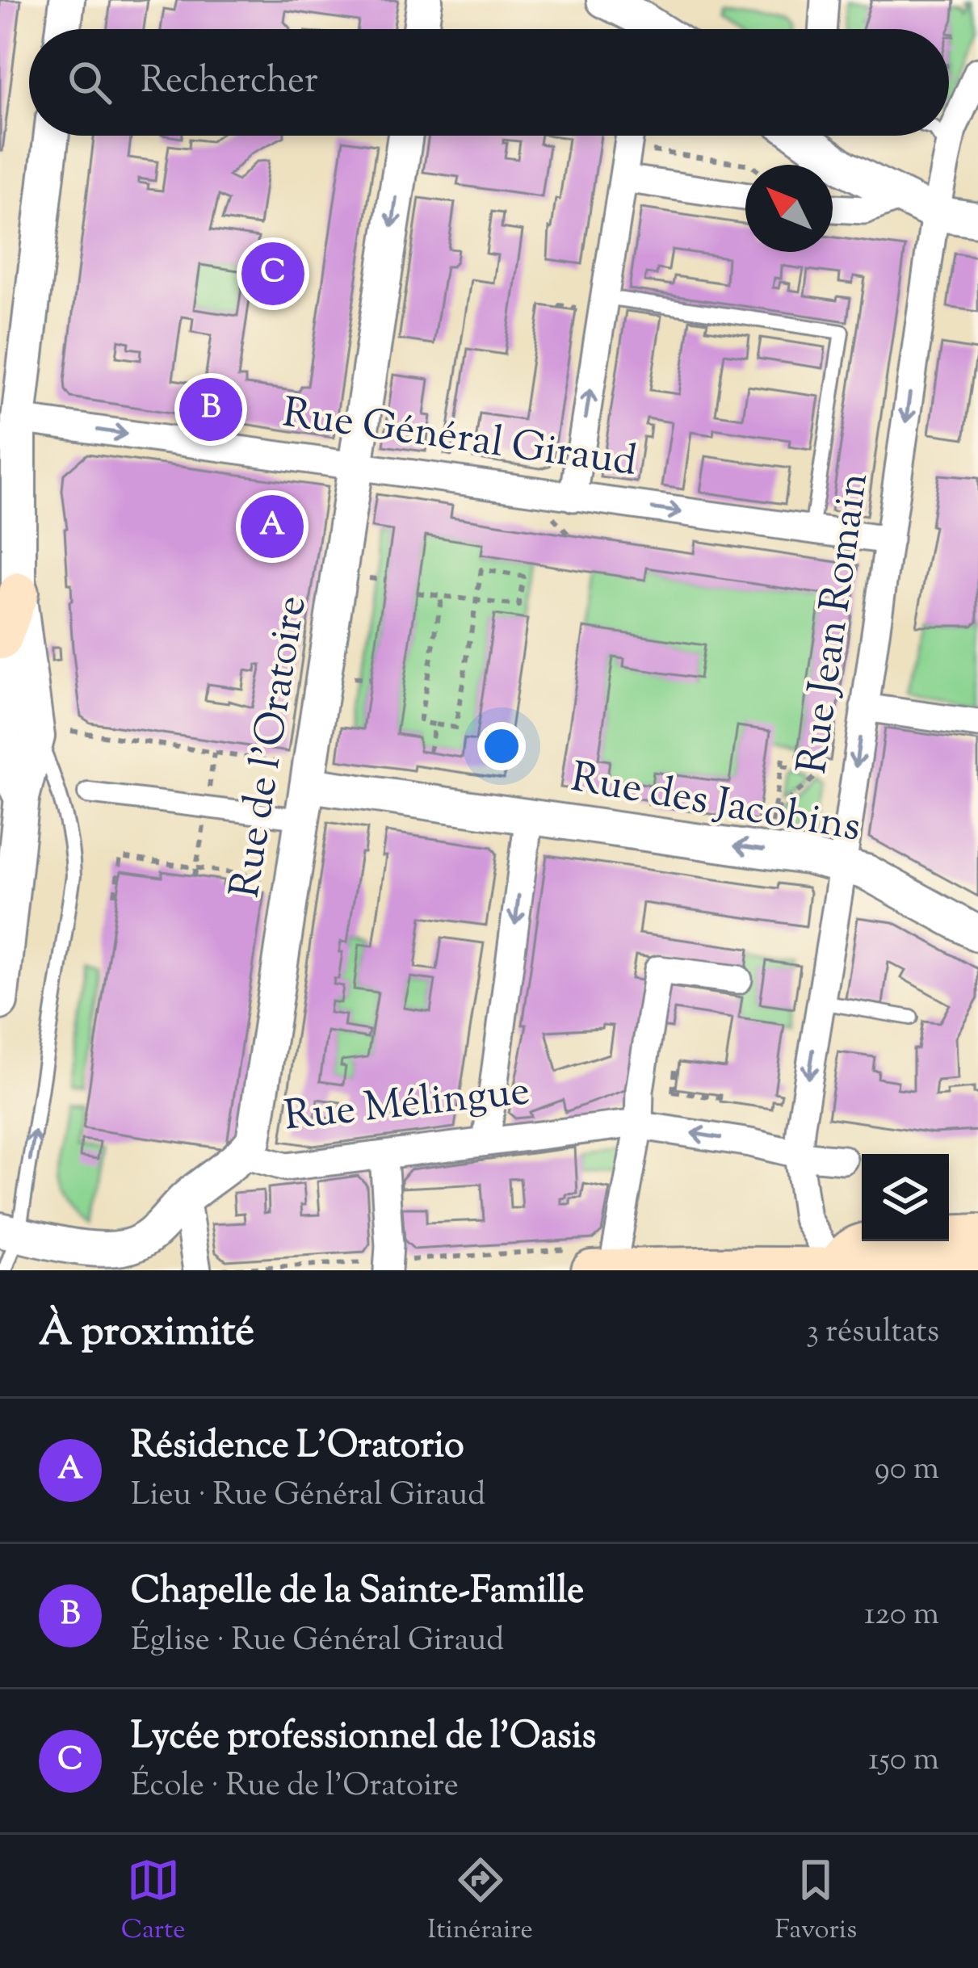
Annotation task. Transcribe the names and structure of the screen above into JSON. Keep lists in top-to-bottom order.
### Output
{
  "streets": {
    "street": [
      "Rue Général Giraud",
      "Rue Jean Romain",
      "Rue de l'Oratoire",
      "Rue des Jacobins",
      "Rue Mélingue"
    ]
  },
  "crossings": [
    ["Rue Général Giraud", "Rue Jean Romain"],
    ["Rue Général Giraud", "Rue de l'Oratoire"],
    ["Rue Jean Romain", "Rue des Jacobins"],
    ["Rue Jean Romain", "Rue Mélingue"],
    ["Rue de l'Oratoire", "Rue des Jacobins"],
    ["Rue de l'Oratoire", "Rue Mélingue"]
  ],
  "one_way": ["Rue Général Giraud", "Rue Jean Romain", "Rue des Jacobins"],
  "north": "top left",
  "page": {
    "search": "Rechercher",
    "pins": ["C", "B", "A"],
    "heading": ["À proximité", "3 résultats"],
    "list": [
      {
        "mark": "A",
        "name": "Résidence L'Oratorio",
        "note": "Lieu · Rue Général Giraud",
        "value": "90 m"
      },
      {
        "mark": "B",
        "name": "Chapelle de la Sainte-Famille",
        "note": "Église · Rue Général Giraud",
        "value": "120 m"
      },
      {
        "mark": "C",
        "name": "Lycée professionnel de l'Oasis",
        "note": "École · Rue de l'Oratoire",
        "value": "150 m"
      }
    ],
    "nav": ["Carte", "Itinéraire", "Favoris"]
  }
}
